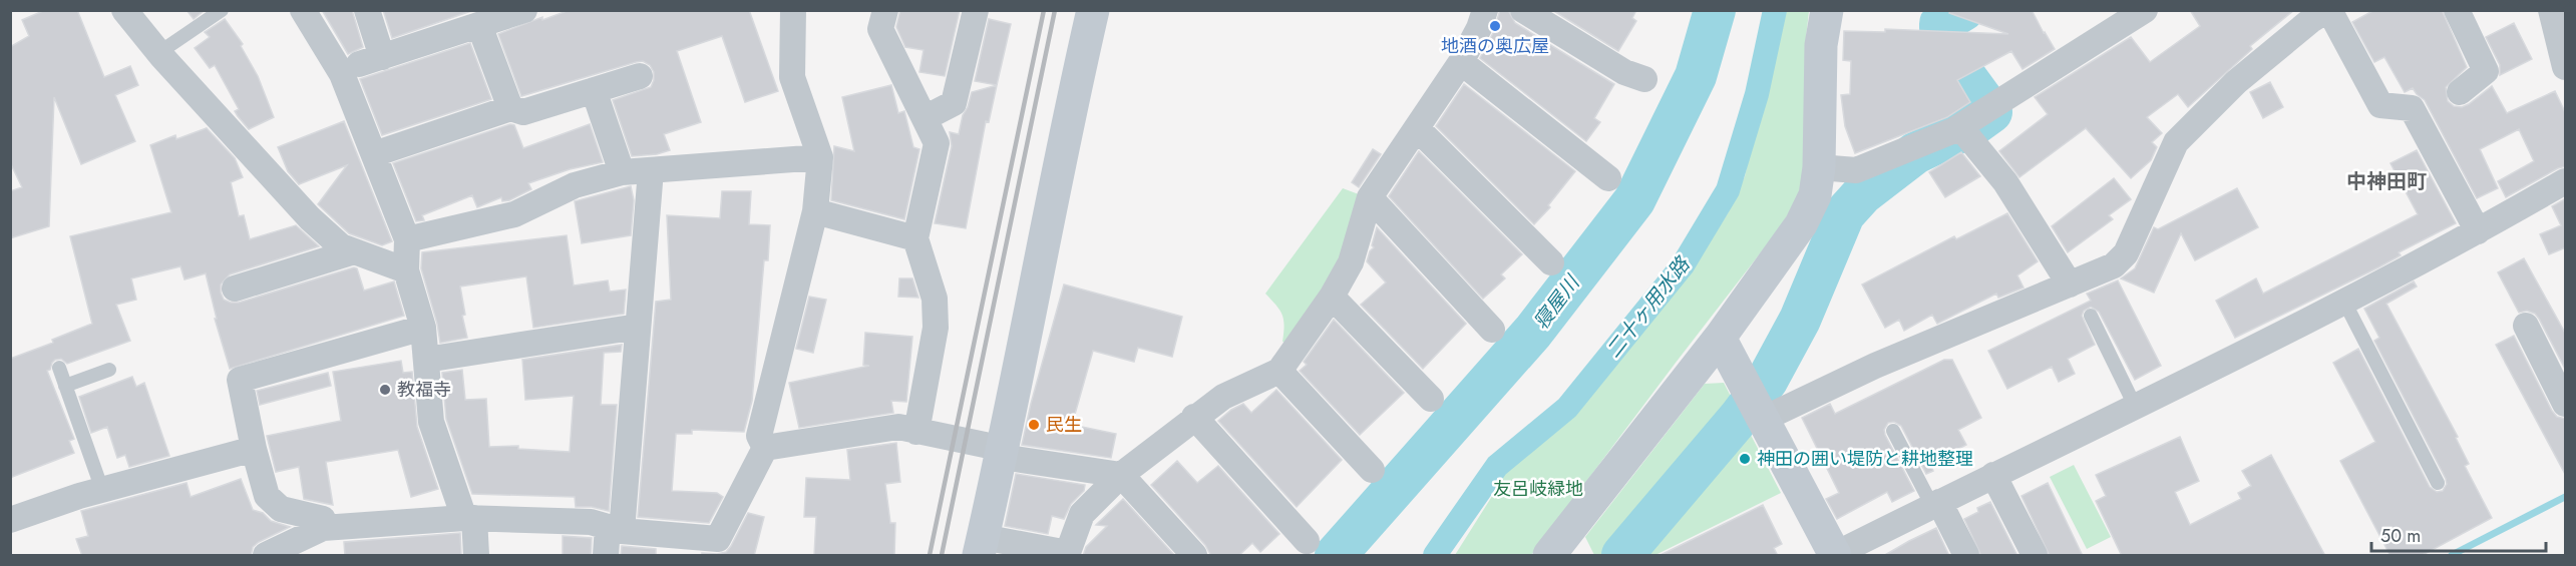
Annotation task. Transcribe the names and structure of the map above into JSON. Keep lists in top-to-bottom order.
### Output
{
  "districts": ["中神田町"],
  "water": ["寝屋川", "二十ヶ用水路"],
  "parks": ["友呂岐緑地"],
  "places": [
    "地酒の奥広屋",
    "教福寺",
    "民生",
    "神田の囲い堤防と耕地整理"
  ],
  "scale_bar": "50 m"
}
